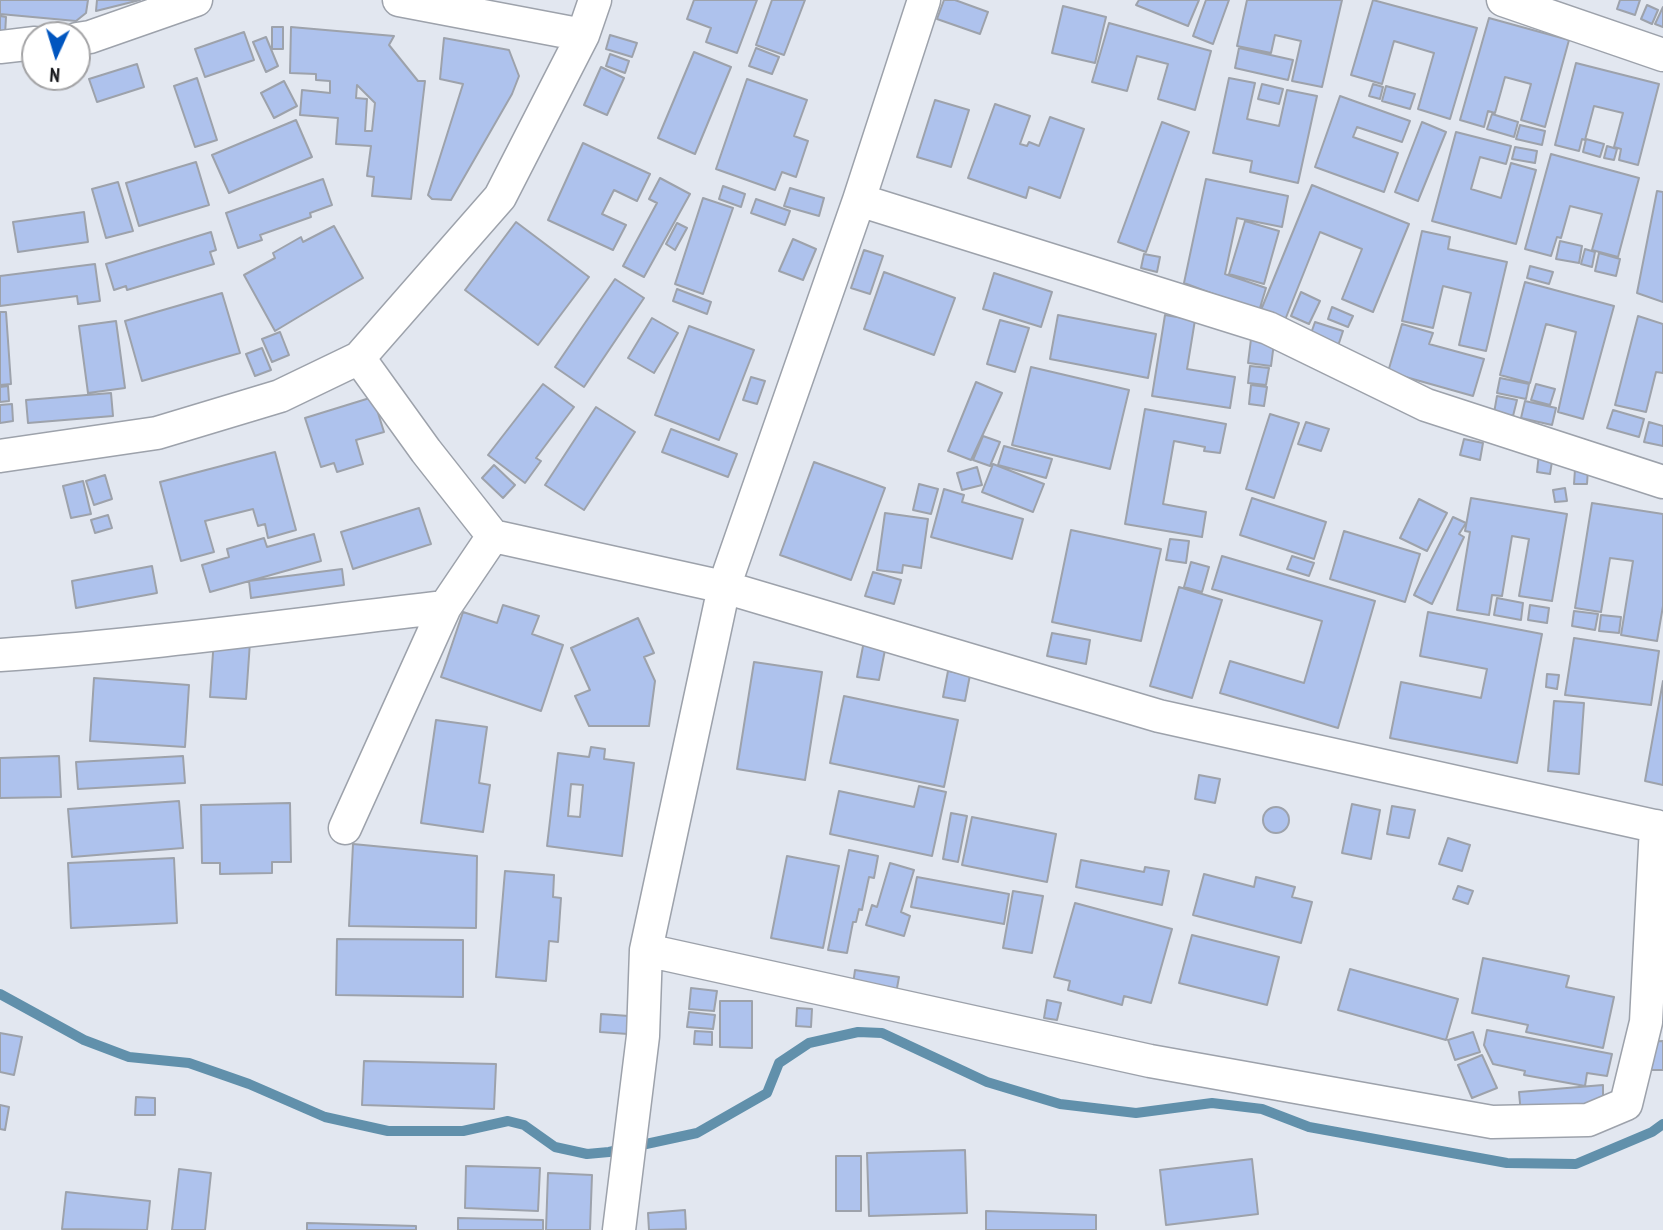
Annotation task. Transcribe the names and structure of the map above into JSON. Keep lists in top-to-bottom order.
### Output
{
  "north": "bottom"
}
